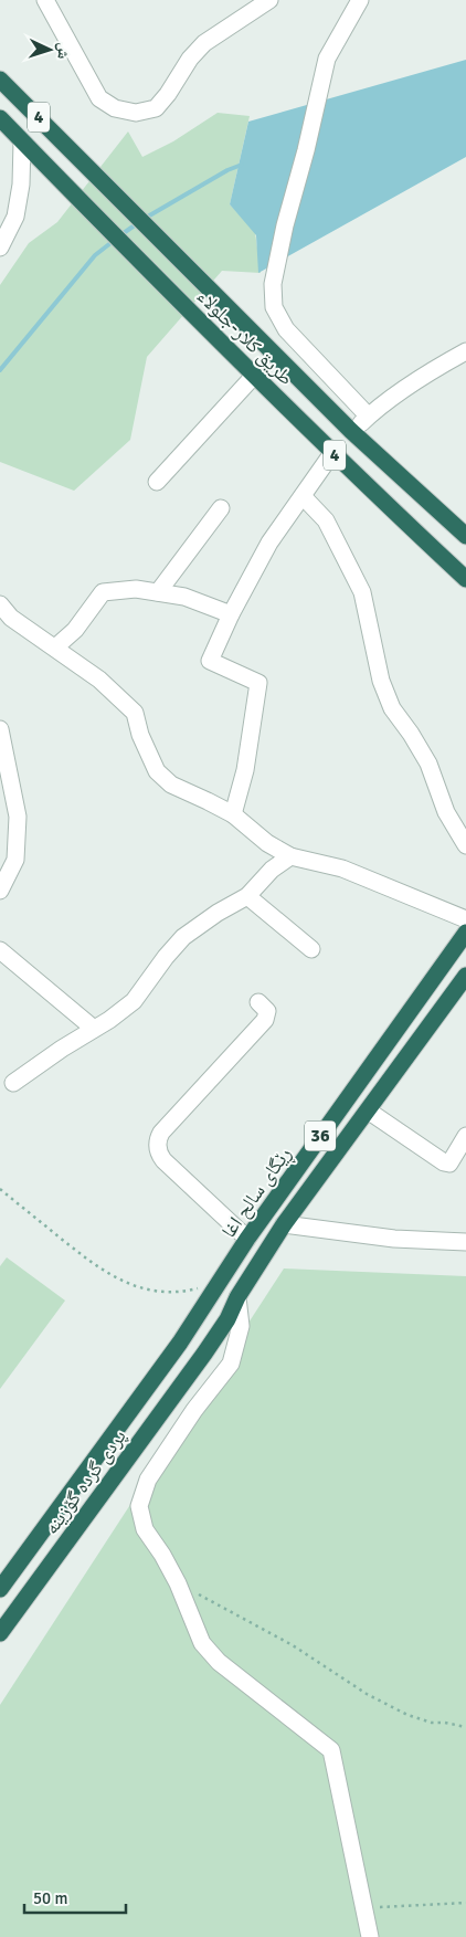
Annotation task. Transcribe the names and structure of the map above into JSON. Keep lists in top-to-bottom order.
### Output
{
  "streets": {
    "highway": [
      "4",
      "طريق كلار-جلولاء",
      "36",
      "ڕێگای سالح اغا",
      "پردی گردە گۆزینە"
    ]
  },
  "crossings": [
    ["36", "پردی گردە گۆزینە"]
  ],
  "scale_bar": "50 m",
  "north": "right"
}
